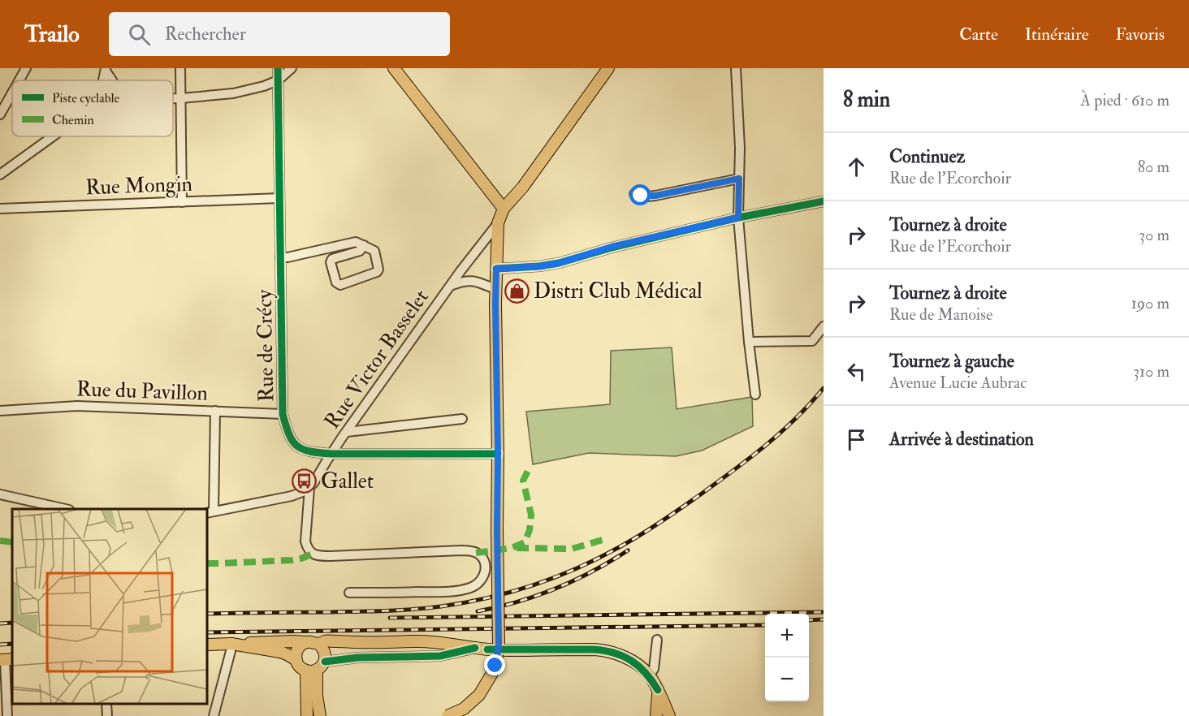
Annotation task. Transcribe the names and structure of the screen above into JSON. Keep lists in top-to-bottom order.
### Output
{
  "streets": {
    "street": [
      "Rue Mongin",
      "Rue de Crécy",
      "Rue Victor Basselet",
      "Rue du Pavillon"
    ]
  },
  "crossings": [
    ["Rue Mongin", "Rue de Crécy"],
    ["Rue de Crécy", "Rue Victor Basselet"],
    ["Rue de Crécy", "Rue du Pavillon"]
  ],
  "places": {
    "shop": ["Distri Club Médical"],
    "bus stop": ["Gallet"]
  },
  "legend": ["Piste cyclable", "Chemin"],
  "page": {
    "header": "Trailo",
    "search": "Rechercher",
    "nav": ["Carte", "Itinéraire", "Favoris"],
    "heading": ["8 min", "À pied · 610 m"],
    "list": [
      ["Continuez", "Rue de l'Ecorchoir", "80 m"],
      ["Tournez à droite", "Rue de l'Ecorchoir", "30 m"],
      ["Tournez à droite", "Rue de Manoise", "190 m"],
      ["Tournez à gauche", "Avenue Lucie Aubrac", "310 m"],
      "Arrivée à destination"
    ],
    "map_buttons": ["+", "−"]
  }
}
